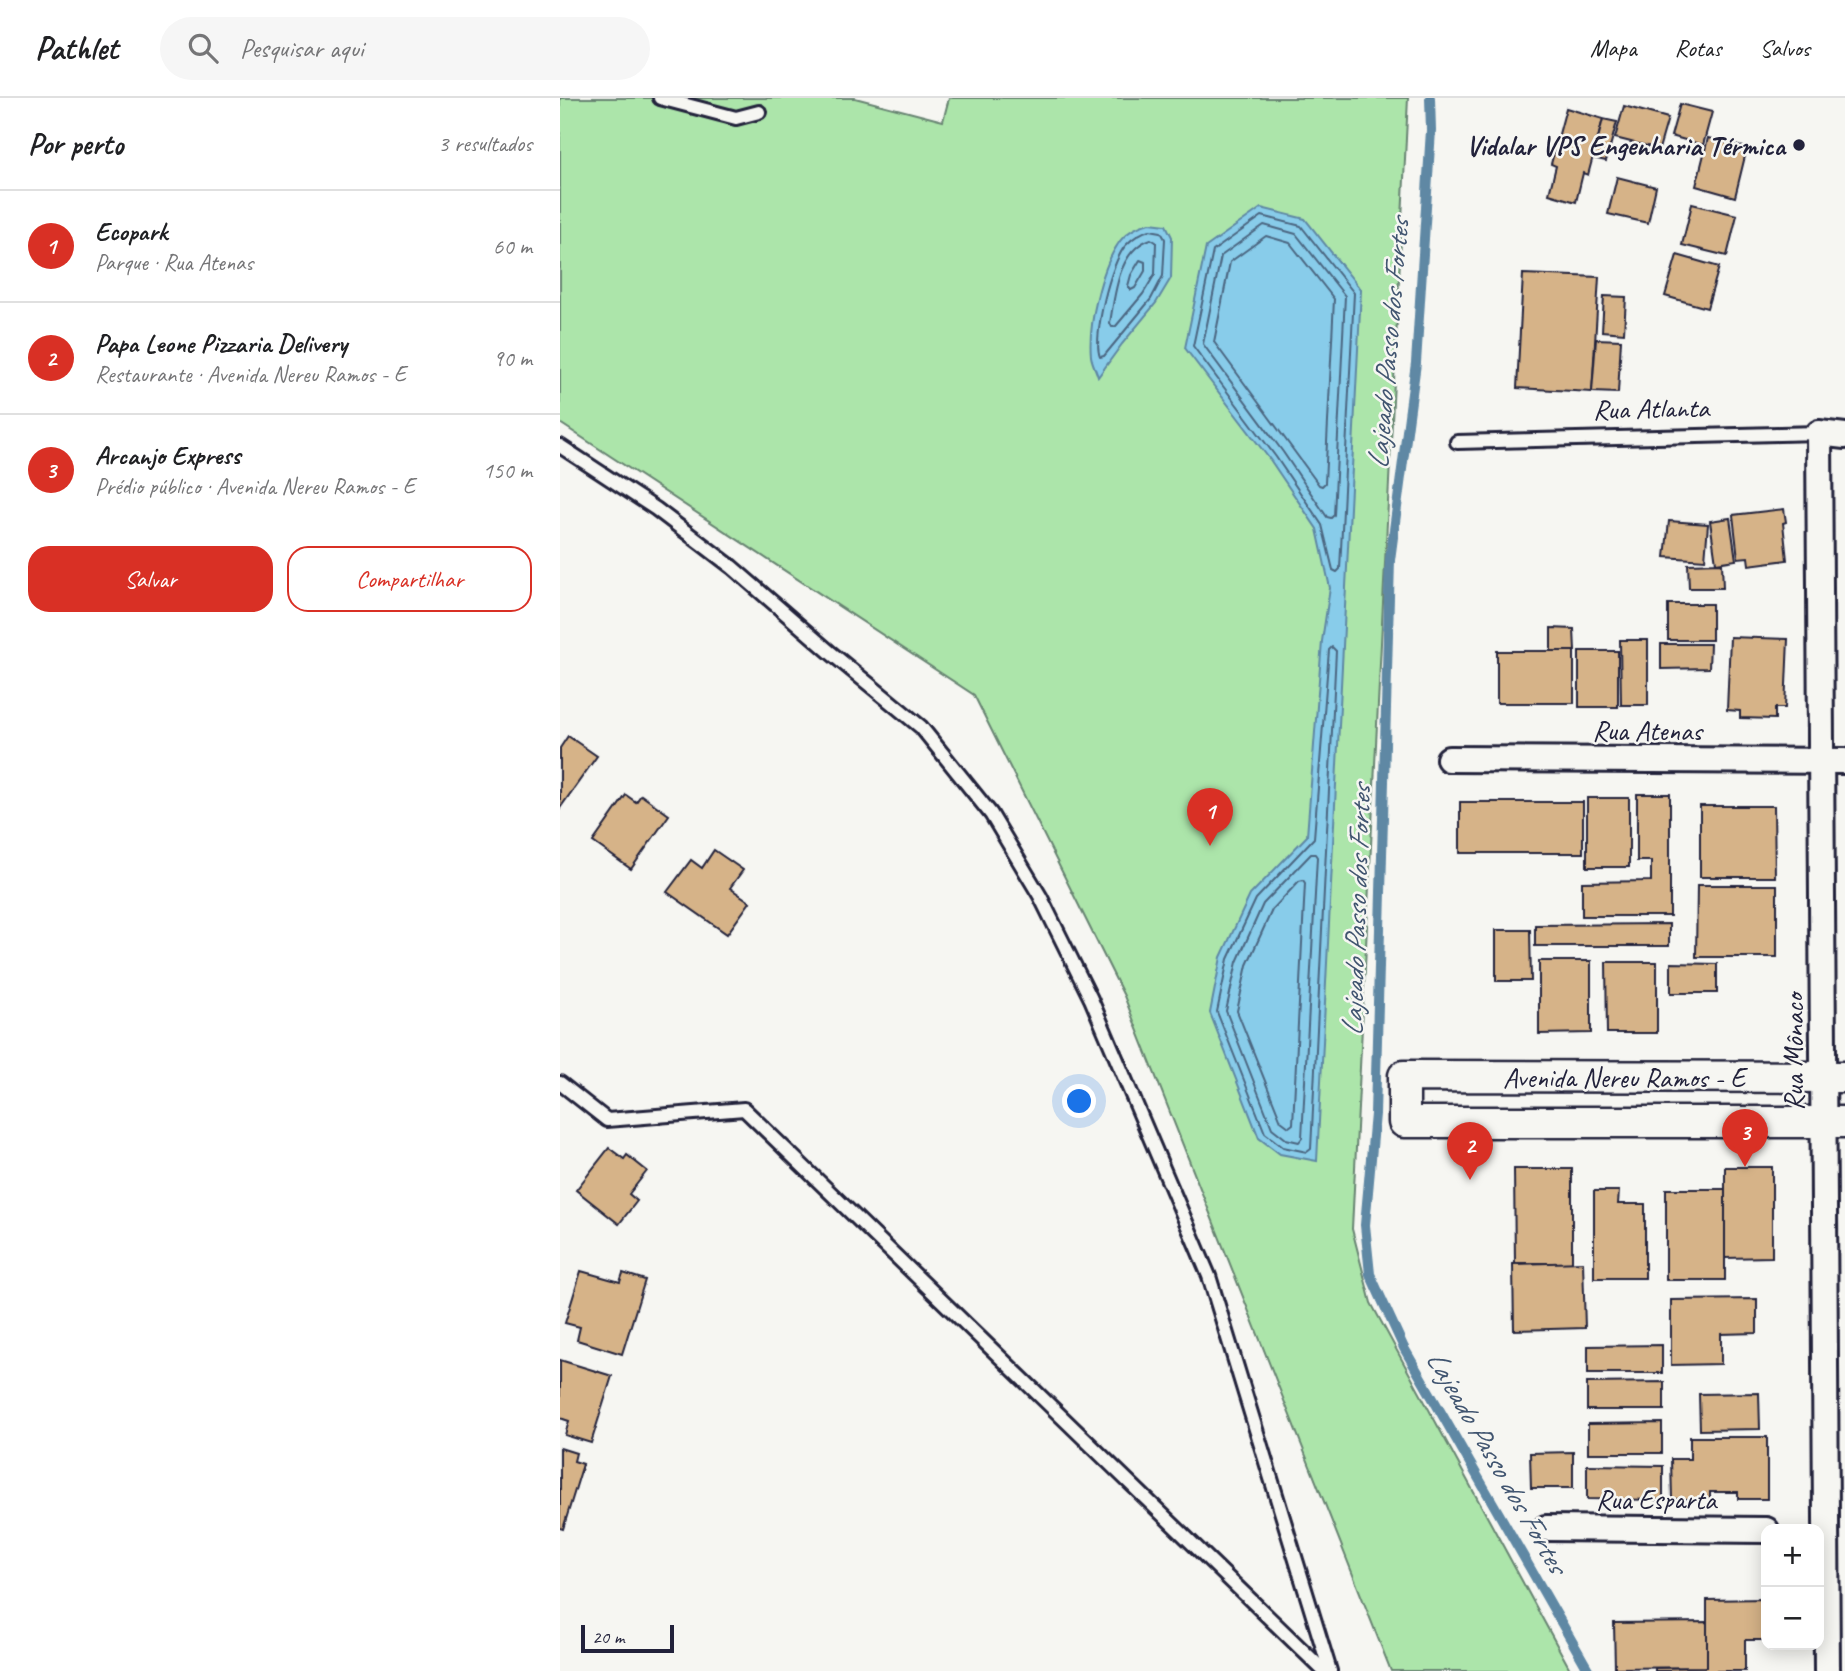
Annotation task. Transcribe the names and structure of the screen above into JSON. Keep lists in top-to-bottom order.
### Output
{
  "streets": {
    "street": [
      "Rua Atlanta",
      "Rua Atenas",
      "Rua Mônaco",
      "Avenida Nereu Ramos - E",
      "Rua Esparta"
    ]
  },
  "crossings": [
    ["Rua Atlanta", "Rua Mônaco"],
    ["Rua Atenas", "Rua Mônaco"],
    ["Rua Mônaco", "Avenida Nereu Ramos - E"]
  ],
  "water": ["Lajeado Passo dos Fortes"],
  "places": ["Vidalar VPS Engenharia Térmica"],
  "scale_bar": "20 m",
  "page": {
    "header": "Pathlet",
    "search": "Pesquisar aqui",
    "nav": ["Mapa", "Rotas", "Salvos"],
    "heading": ["Por perto", "3 resultados"],
    "list": [
      {
        "mark": "1",
        "name": "Ecopark",
        "note": "Parque · Rua Atenas",
        "value": "60 m"
      },
      {
        "mark": "2",
        "name": "Papa Leone Pizzaria Delivery",
        "note": "Restaurante · Avenida Nereu Ramos - E",
        "value": "90 m"
      },
      {
        "mark": "3",
        "name": "Arcanjo Express",
        "note": "Prédio público · Avenida Nereu Ramos - E",
        "value": "150 m"
      }
    ],
    "buttons": ["Salvar", "Compartilhar"],
    "pins": ["1", "3", "2"],
    "map_buttons": ["+", "−"],
    "scale": "20 m"
  }
}
